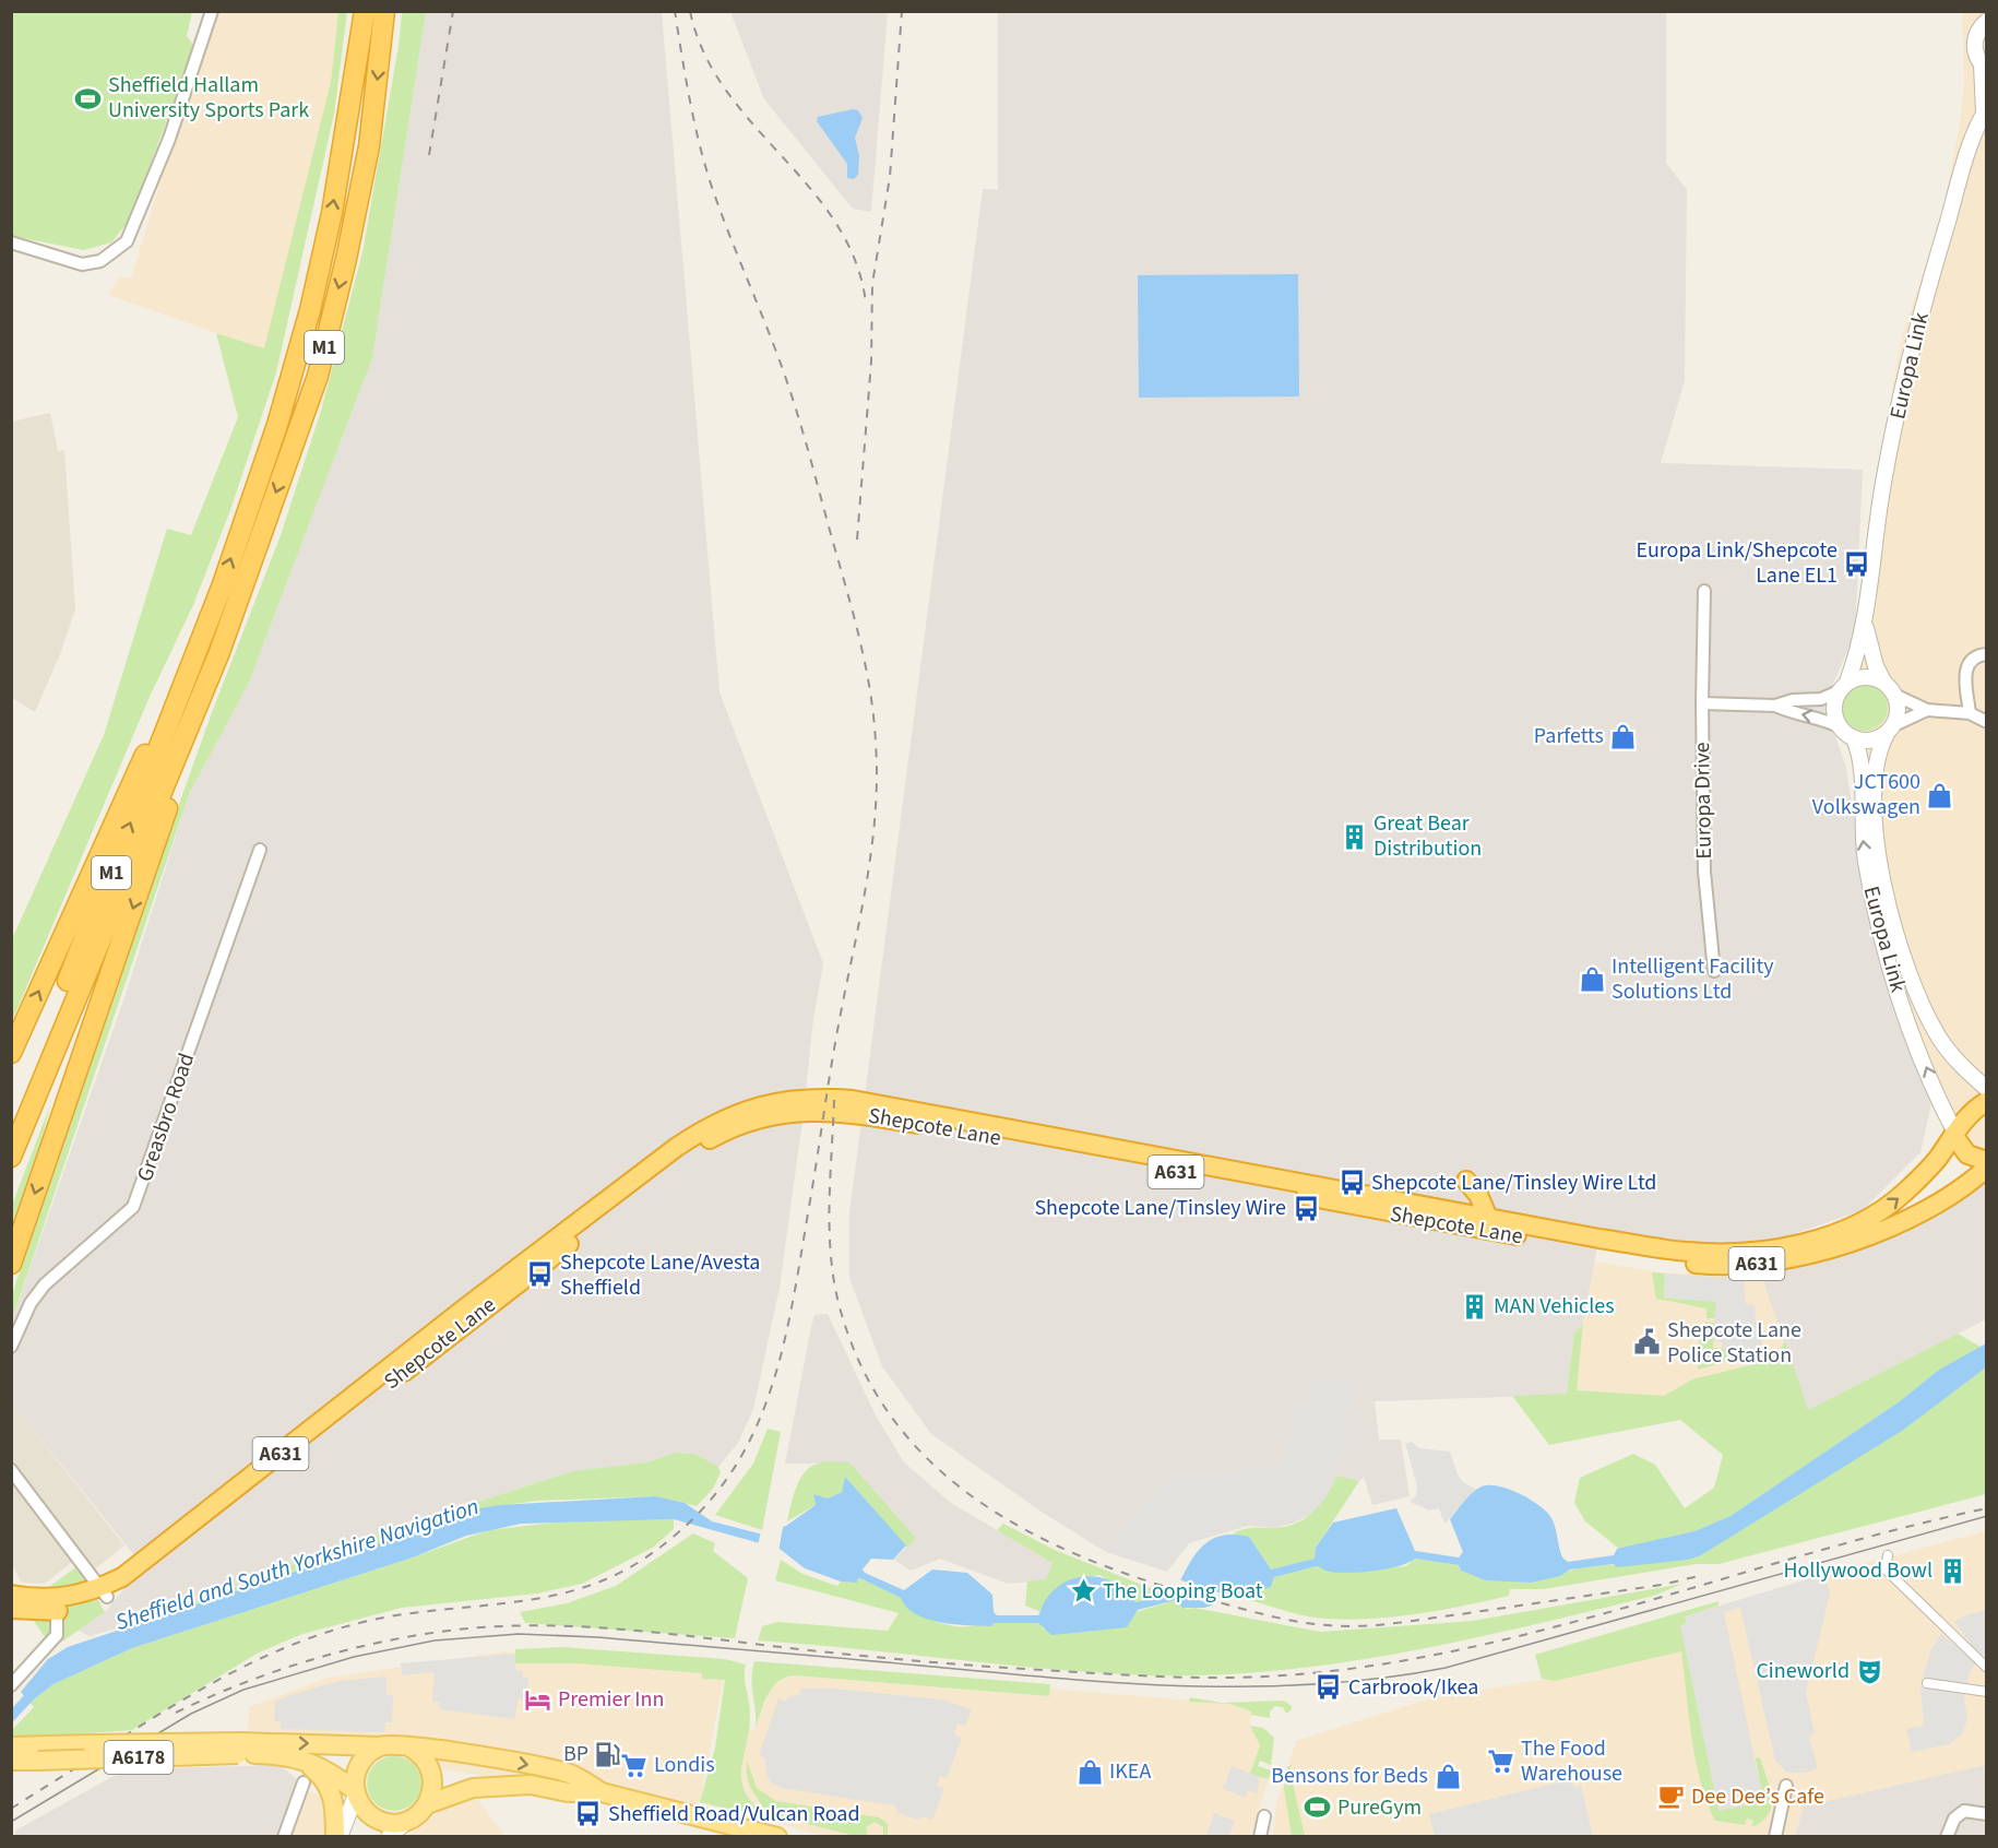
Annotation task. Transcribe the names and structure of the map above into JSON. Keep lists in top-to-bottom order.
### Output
{
  "streets": {
    "highway": ["M1", "Shepcote Lane", "A631"],
    "main road": ["A6178"],
    "street": ["Europa Link", "Europa Drive", "Greasbro Road"]
  },
  "crossings": [
    ["Europa Link", "Shepcote Lane"]
  ],
  "water": ["Sheffield and South Yorkshire Navigation"],
  "places": {
    "sports": ["Sheffield Hallam University Sports Park", "PureGym"],
    "bus stop": [
      "Europa Link/Shepcote Lane EL1",
      "Shepcote Lane/Tinsley Wire Ltd",
      "Shepcote Lane/Tinsley Wire",
      "Shepcote Lane/Avesta Sheffield",
      "Carbrook/Ikea",
      "Sheffield Road/Vulcan Road"
    ],
    "shop": [
      "Parfetts",
      "JCT600 Volkswagen",
      "Intelligent Facility Solutions Ltd",
      "IKEA",
      "Bensons for Beds"
    ],
    "building": ["Great Bear Distribution", "MAN Vehicles", "Hollywood Bowl"],
    "public building": ["Shepcote Lane Police Station"],
    "place": ["The Looping Boat"],
    "theatre": ["Cineworld"],
    "hotel": ["Premier Inn"],
    "fuel station": ["BP"],
    "supermarket": ["The Food Warehouse", "Londis"],
    "cafe": ["Dee Dee’s Cafe"]
  }
}
